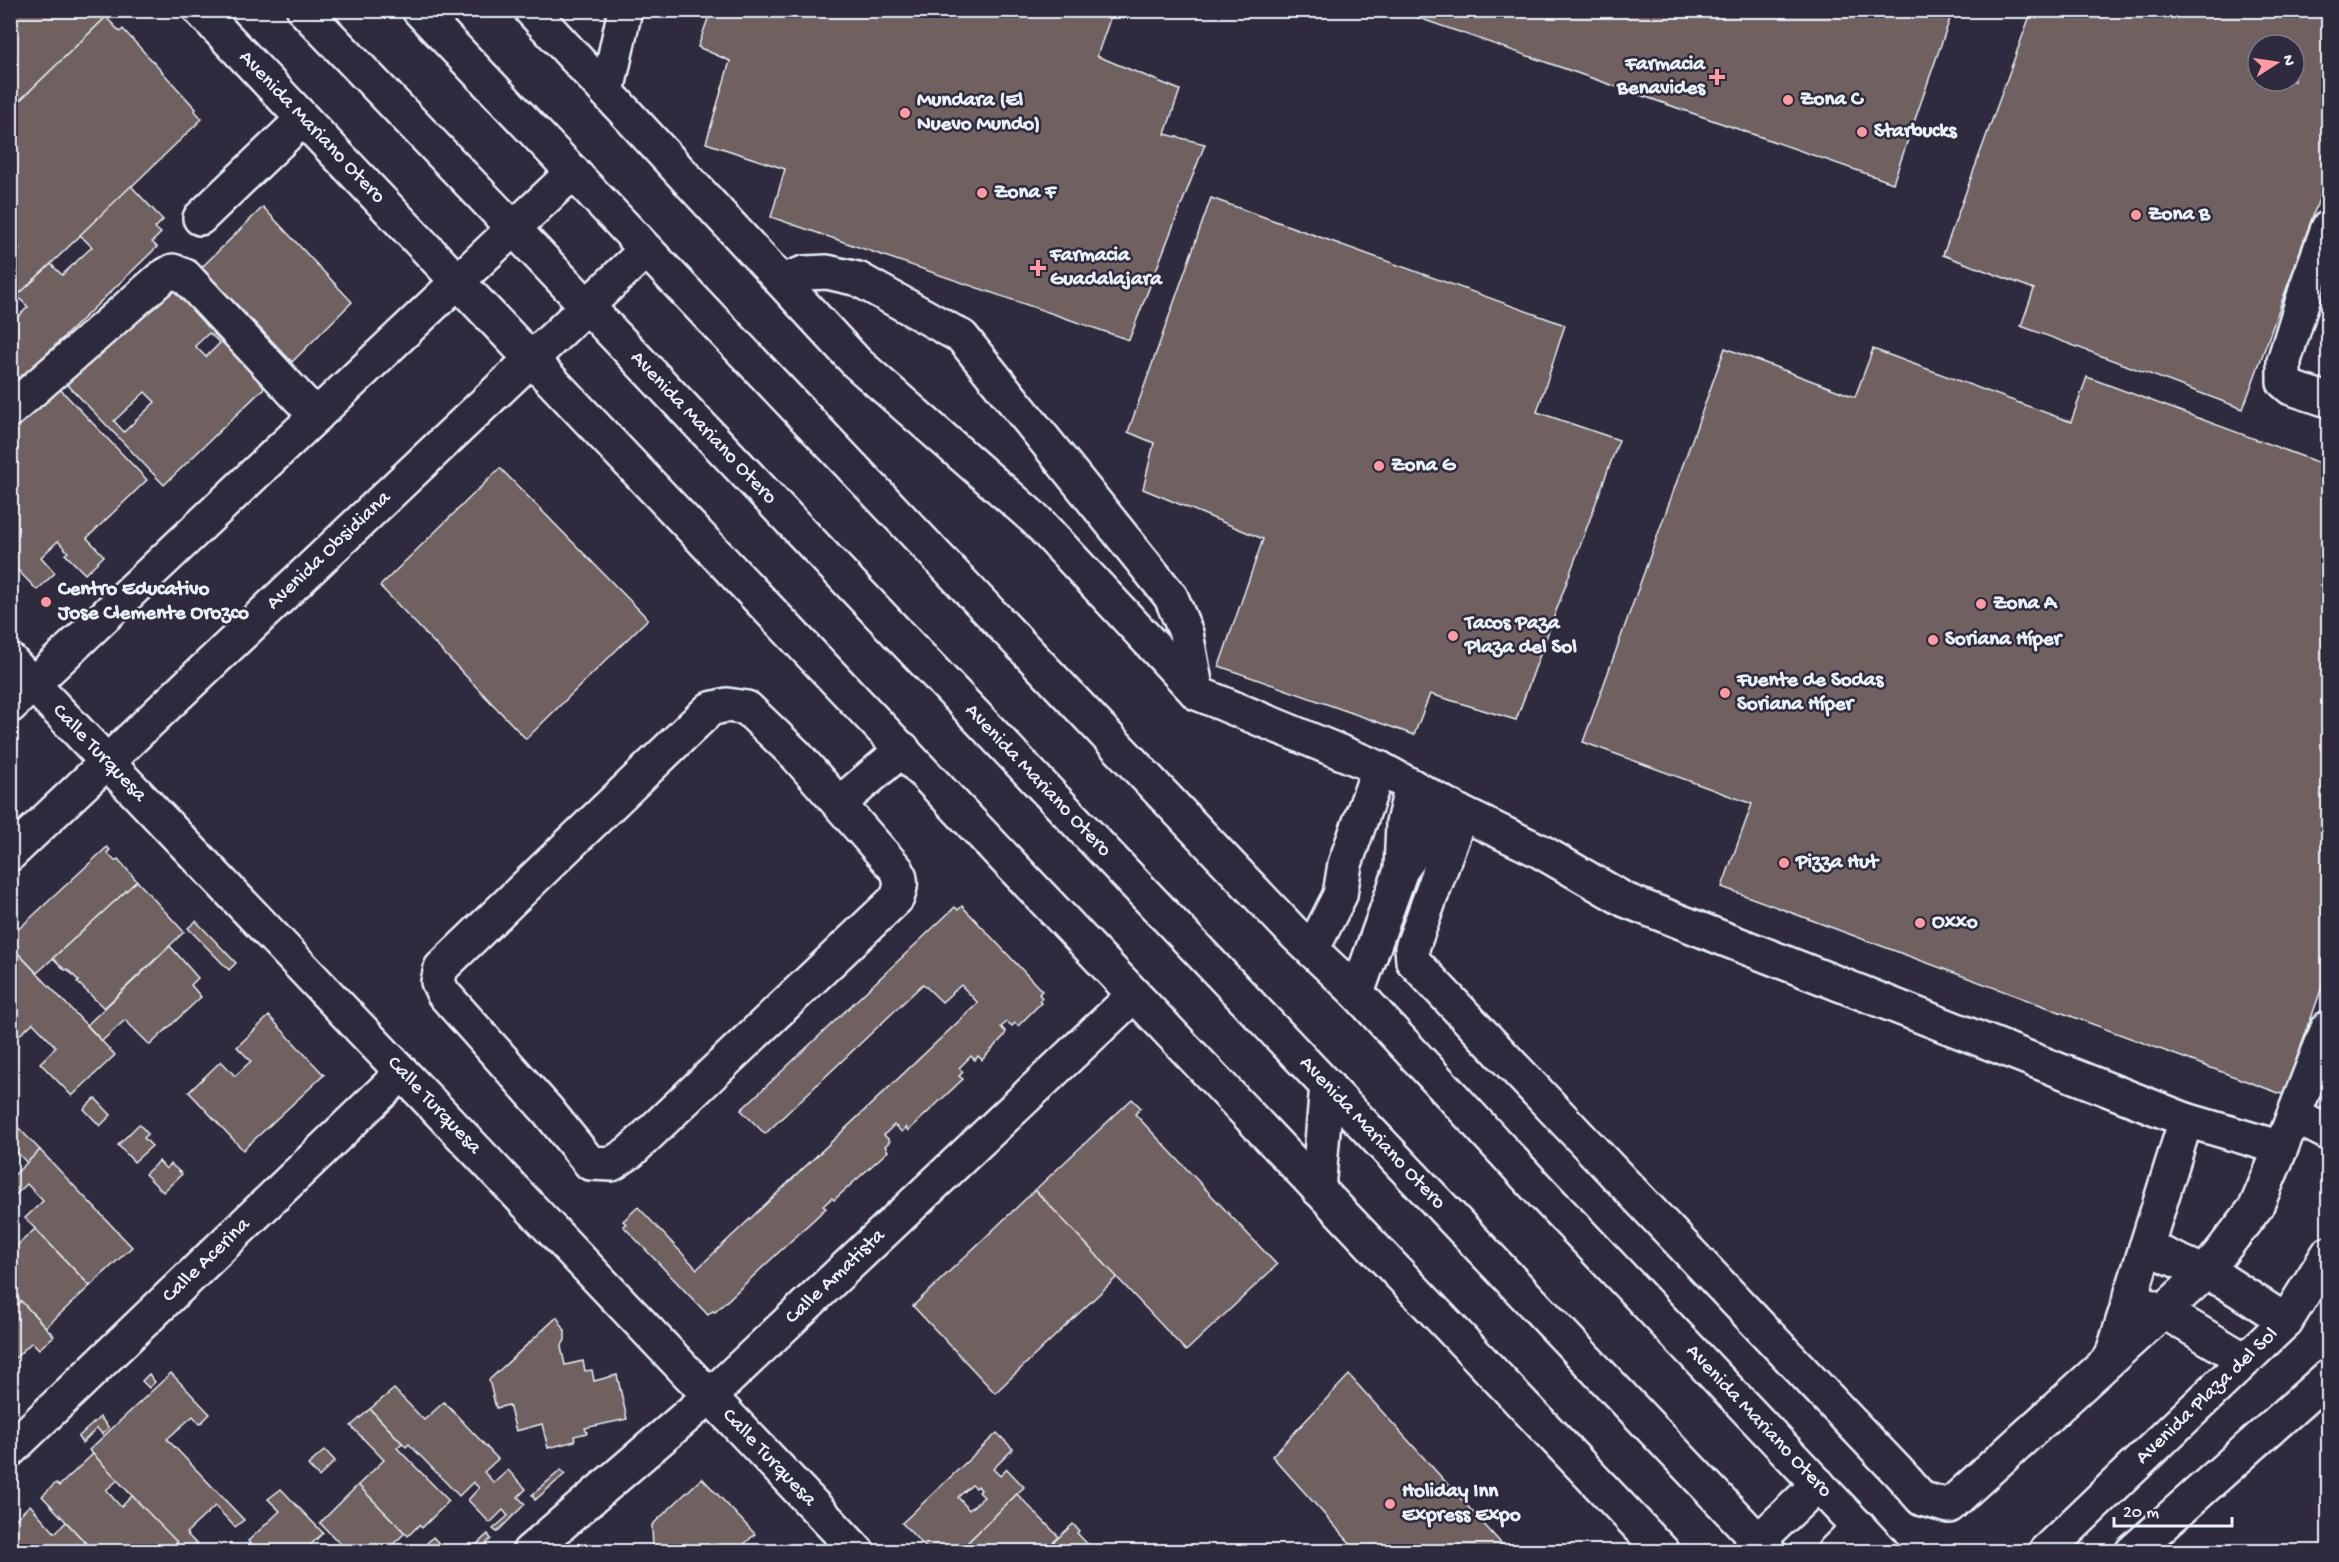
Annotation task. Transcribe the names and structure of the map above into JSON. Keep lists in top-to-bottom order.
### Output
{
  "streets": {
    "main road": [
      "Avenida Mariano Otero",
      "Avenida Obsidiana",
      "Calle Turquesa",
      "Calle Acerina",
      "Calle Amatista",
      "Avenida Plaza del Sol"
    ]
  },
  "crossings": [
    ["Avenida Mariano Otero", "Avenida Obsidiana"],
    ["Avenida Mariano Otero", "Calle Amatista"],
    ["Avenida Obsidiana", "Calle Turquesa"],
    ["Calle Turquesa", "Calle Acerina"],
    ["Calle Turquesa", "Calle Amatista"]
  ],
  "places": {
    "health": ["Farmacia Benavides", "Farmacia Guadalajara"],
    "other": [
      "Zona C",
      "Mundara (El Nuevo Mundo)",
      "Starbucks",
      "Zona F",
      "Zona B",
      "Zona G",
      "Centro Educativo Jose Clemente Orozco",
      "Zona A",
      "Tacos Paza Plaza del Sol",
      "Soriana Híper",
      "Fuente de Sodas Soriana Híper",
      "Pizza Hut",
      "Oxxo",
      "Holiday Inn Express Expo"
    ]
  },
  "scale_bar": "20 m",
  "north": "right"
}
